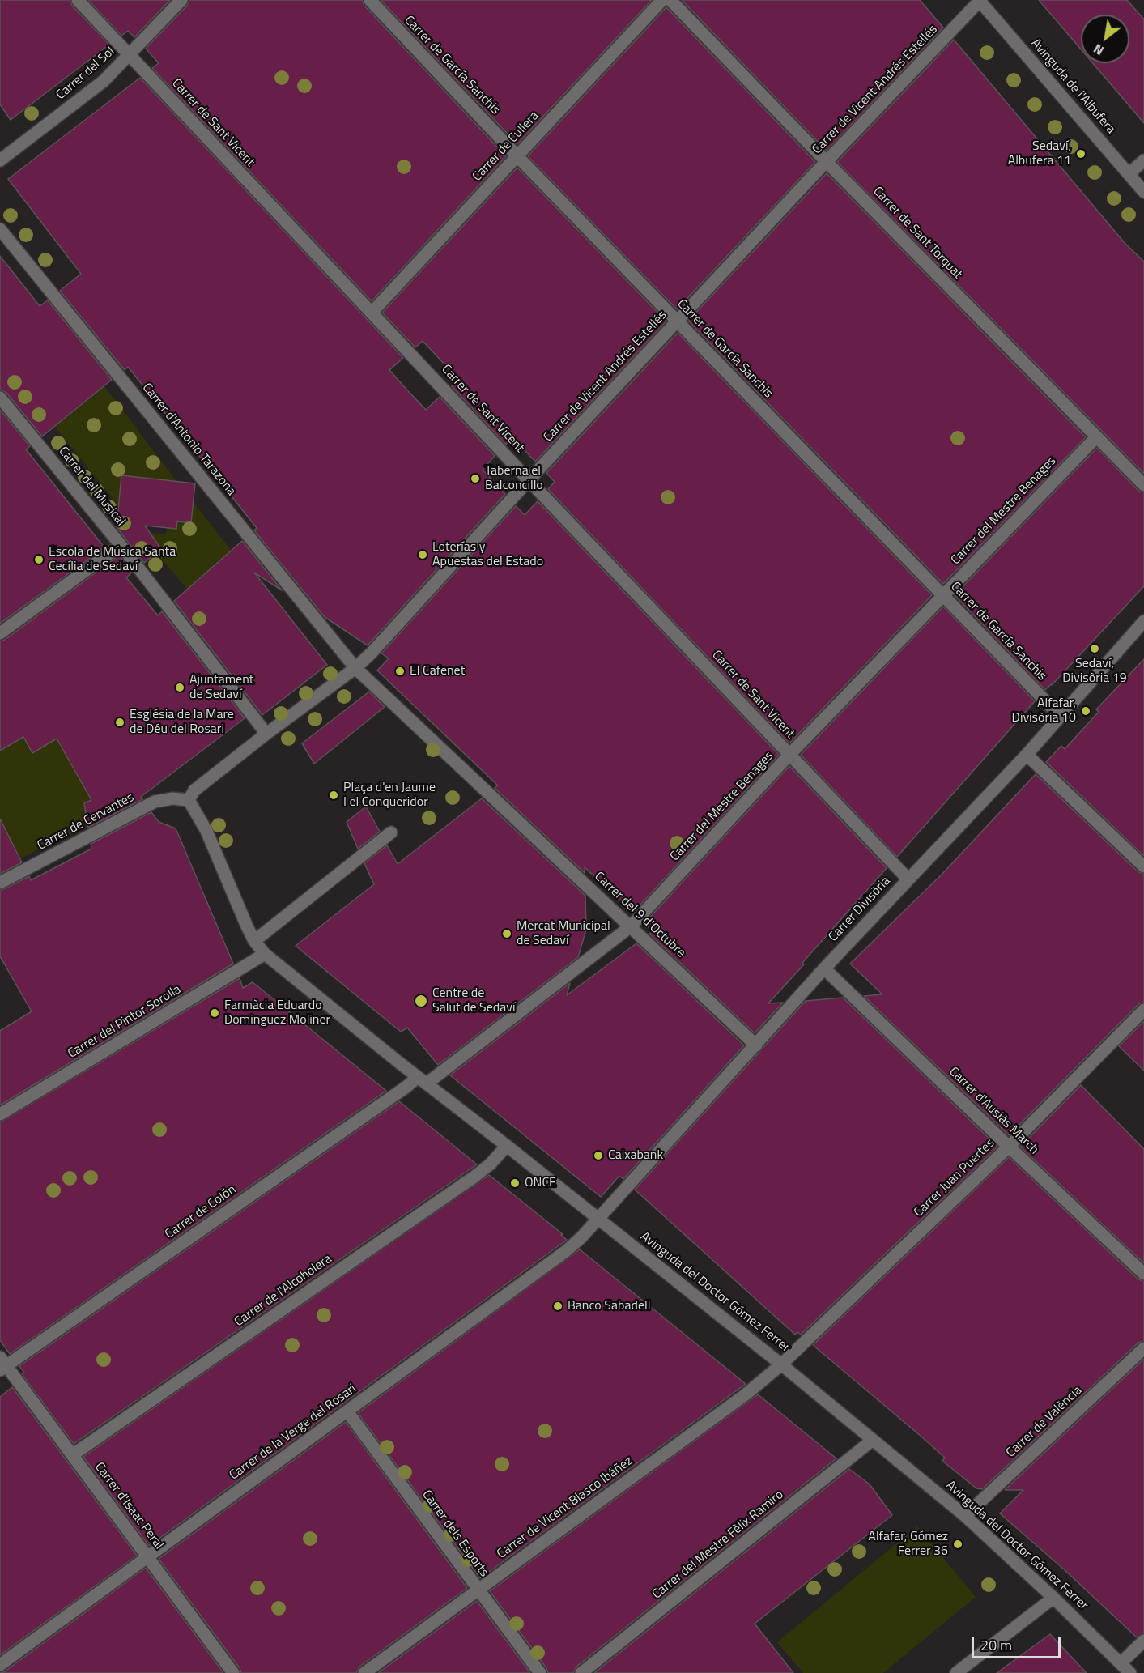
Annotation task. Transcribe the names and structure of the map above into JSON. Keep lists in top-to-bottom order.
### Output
{
  "streets": {
    "street": [
      "Carrer de García Sanchis",
      "Carrer del Sol",
      "Avinguda de l'Albufera",
      "Carrer de Vicent Andrés Estellés",
      "Carrer de Sant Vicent",
      "Carrer de Cullera",
      "Carrer de Sant Torquat",
      "Carrer d'Antonio Tarazona",
      "Carrer del Musical",
      "Carrer del Mestre Benages",
      "Carrer de Cervantes",
      "Carrer Divisòria",
      "Carrer del 9 d'Octubre",
      "Carrer del Pintor Sorolla",
      "Carrer d'Ausiàs March",
      "Carrer Juan Puertes",
      "Carrer de Colón",
      "Carrer de l'Alcoholera",
      "Avinguda del Doctor Gómez Ferrer",
      "Carrer de València",
      "Carrer de la Verge del Rosari",
      "Carrer d'Isaac Peral",
      "Carrer de Vicent Blasco Ibáñez",
      "Carrer dels Esports",
      "Carrer del Mestre Fèlix Ramiro"
    ]
  },
  "crossings": [
    ["Carrer de García Sanchis", "Carrer de Vicent Andrés Estellés"],
    ["Carrer de García Sanchis", "Carrer de Cullera"],
    ["Carrer de García Sanchis", "Carrer del Mestre Benages"],
    ["Carrer de García Sanchis", "Carrer Divisòria"],
    ["Carrer del Sol", "Carrer de Sant Vicent"],
    ["Avinguda de l'Albufera", "Carrer de Vicent Andrés Estellés"],
    ["Carrer de Vicent Andrés Estellés", "Carrer de Sant Vicent"],
    ["Carrer de Vicent Andrés Estellés", "Carrer de Sant Torquat"],
    ["Carrer de Vicent Andrés Estellés", "Carrer d'Antonio Tarazona"],
    ["Carrer de Vicent Andrés Estellés", "Carrer del 9 d'Octubre"],
    ["Carrer de Sant Vicent", "Carrer de Cullera"],
    ["Carrer de Sant Vicent", "Carrer del Mestre Benages"],
    ["Carrer de Sant Vicent", "Carrer Divisòria"],
    ["Carrer de Sant Torquat", "Carrer del Mestre Benages"],
    ["Carrer d'Antonio Tarazona", "Carrer del 9 d'Octubre"],
    ["Carrer del Mestre Benages", "Carrer del 9 d'Octubre"],
    ["Carrer del Mestre Benages", "Carrer de Colón"],
    ["Carrer del Mestre Benages", "Avinguda del Doctor Gómez Ferrer"],
    ["Carrer Divisòria", "Carrer del 9 d'Octubre"],
    ["Carrer Divisòria", "Carrer d'Ausiàs March"],
    ["Carrer Divisòria", "Avinguda del Doctor Gómez Ferrer"],
    ["Carrer Divisòria", "Carrer de la Verge del Rosari"],
    ["Carrer del Pintor Sorolla", "Avinguda del Doctor Gómez Ferrer"],
    ["Carrer d'Ausiàs March", "Carrer Juan Puertes"],
    ["Carrer Juan Puertes", "Avinguda del Doctor Gómez Ferrer"],
    ["Carrer Juan Puertes", "Carrer de Vicent Blasco Ibáñez"],
    ["Carrer de Colón", "Avinguda del Doctor Gómez Ferrer"],
    ["Carrer de Colón", "Carrer d'Isaac Peral"],
    ["Carrer de l'Alcoholera", "Avinguda del Doctor Gómez Ferrer"],
    ["Carrer de l'Alcoholera", "Carrer d'Isaac Peral"],
    ["Avinguda del Doctor Gómez Ferrer", "Carrer de València"],
    ["Avinguda del Doctor Gómez Ferrer", "Carrer de la Verge del Rosari"],
    ["Avinguda del Doctor Gómez Ferrer", "Carrer de Vicent Blasco Ibáñez"],
    ["Avinguda del Doctor Gómez Ferrer", "Carrer del Mestre Fèlix Ramiro"],
    ["Carrer de la Verge del Rosari", "Carrer d'Isaac Peral"],
    ["Carrer de la Verge del Rosari", "Carrer dels Esports"],
    ["Carrer de Vicent Blasco Ibáñez", "Carrer dels Esports"]
  ],
  "places": [
    "Sedaví, Albufera 11",
    "Taberna el Balconcillo",
    "Loterías y Apuestas del Estado",
    "Escola de Música Santa Cecília de Sedaví",
    "Sedaví, Divisòria 19",
    "El Cafenet",
    "Ajuntament de Sedaví",
    "Alfafar, Divisòria 10",
    "Església de la Mare de Déu del Rosari",
    "Plaça d'en Jaume I el Conqueridor",
    "Mercat Municipal de Sedaví",
    "Centre de Salut de Sedaví",
    "Farmàcia Eduardo Dominguez Moliner",
    "Caixabank",
    "ONCE",
    "Banco Sabadell",
    "Alfafar, Gómez Ferrer 36"
  ],
  "scale_bar": "20 m",
  "north": "bottom left"
}
